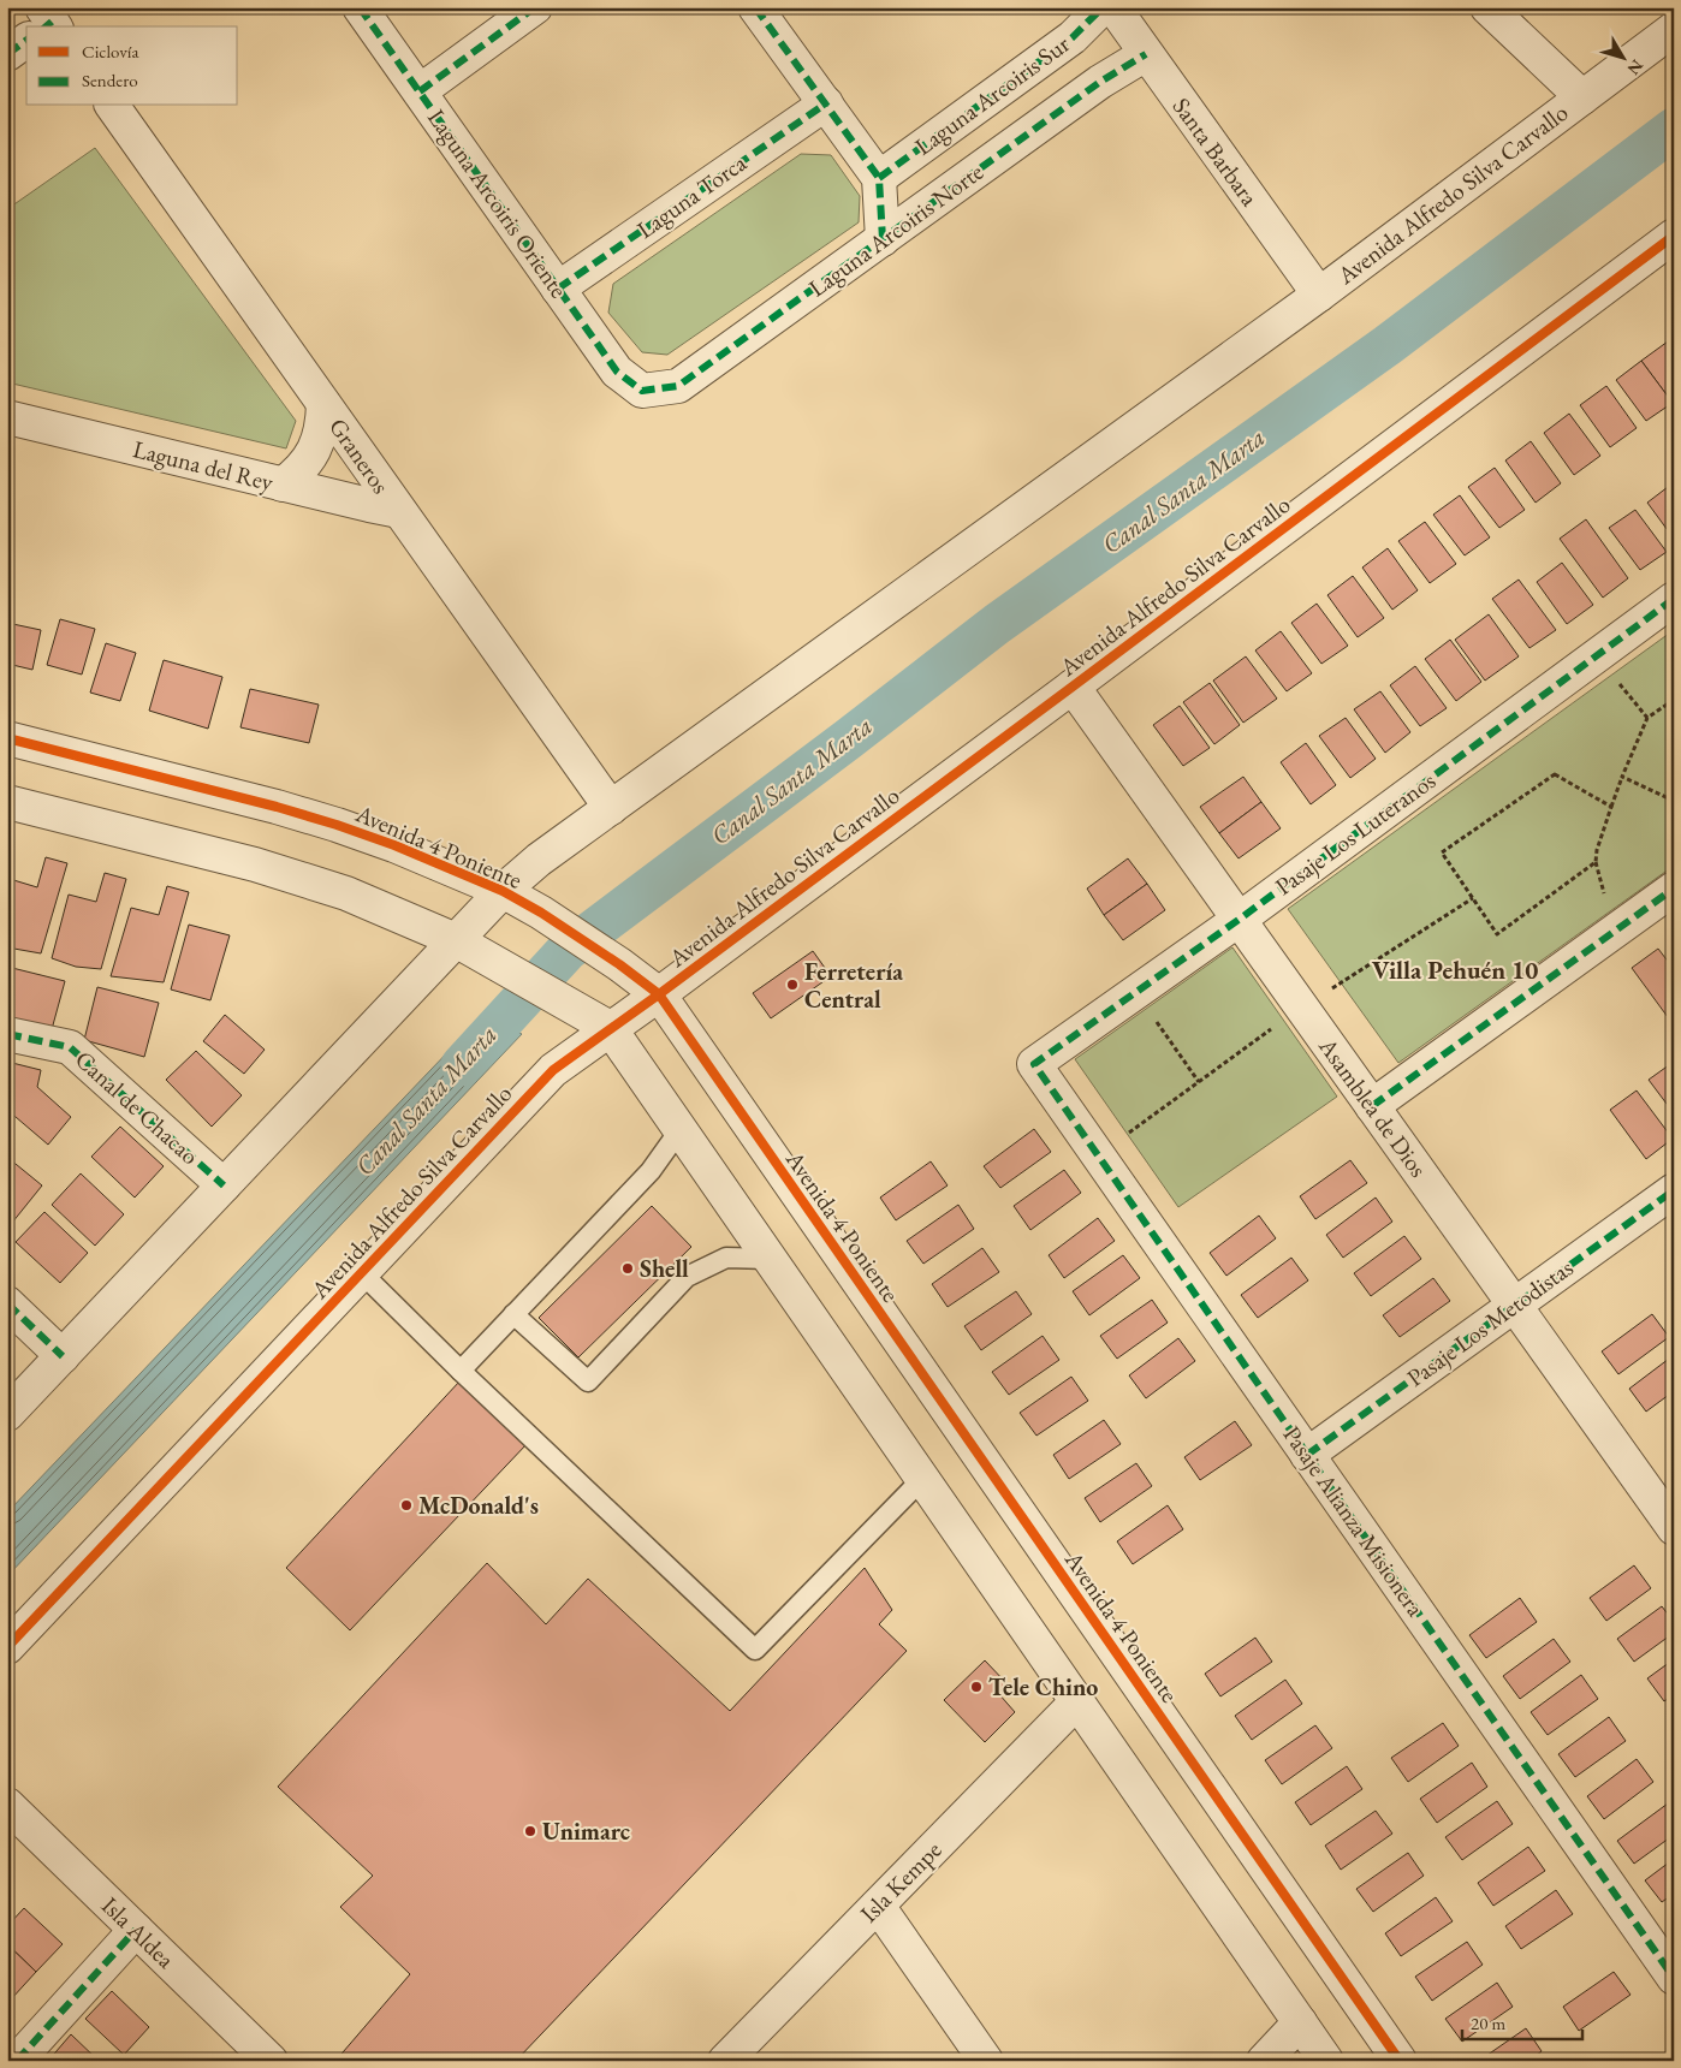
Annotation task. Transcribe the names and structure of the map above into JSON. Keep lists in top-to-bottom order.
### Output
{
  "streets": {
    "street": [
      "Laguna Arcoiris Sur",
      "Santa Barbara",
      "Avenida Alfredo Silva Carvallo",
      "Laguna Torca",
      "Laguna Arcoiris Oriente",
      "Laguna Arcoiris Norte",
      "Graneros",
      "Laguna del Rey",
      "Pasaje Los Luteranos",
      "Avenida 4 Poniente",
      "Canal de Chacao",
      "Asamblea de Dios",
      "Pasaje Los Metodistas",
      "Pasaje Alianza Misionera",
      "Isla Kempe",
      "Isla Aldea"
    ]
  },
  "crossings": [
    ["Santa Barbara", "Avenida Alfredo Silva Carvallo"],
    ["Santa Barbara", "Laguna Arcoiris Norte"],
    ["Avenida Alfredo Silva Carvallo", "Graneros"],
    ["Avenida Alfredo Silva Carvallo", "Avenida 4 Poniente"],
    ["Avenida Alfredo Silva Carvallo", "Canal de Chacao"],
    ["Avenida Alfredo Silva Carvallo", "Asamblea de Dios"],
    ["Laguna Torca", "Laguna Arcoiris Oriente"],
    ["Laguna Arcoiris Oriente", "Laguna Arcoiris Norte"],
    ["Graneros", "Laguna del Rey"],
    ["Pasaje Los Luteranos", "Asamblea de Dios"],
    ["Pasaje Los Luteranos", "Pasaje Alianza Misionera"],
    ["Asamblea de Dios", "Pasaje Los Metodistas"],
    ["Pasaje Los Metodistas", "Pasaje Alianza Misionera"]
  ],
  "districts": ["Villa Pehuén 10"],
  "water": ["Canal Santa Marta"],
  "places": [
    "Ferretería Central",
    "Shell",
    "McDonald's",
    "Tele Chino",
    "Unimarc"
  ],
  "legend": ["Ciclovía", "Sendero"],
  "scale_bar": "20 m",
  "north": "bottom right"
}
